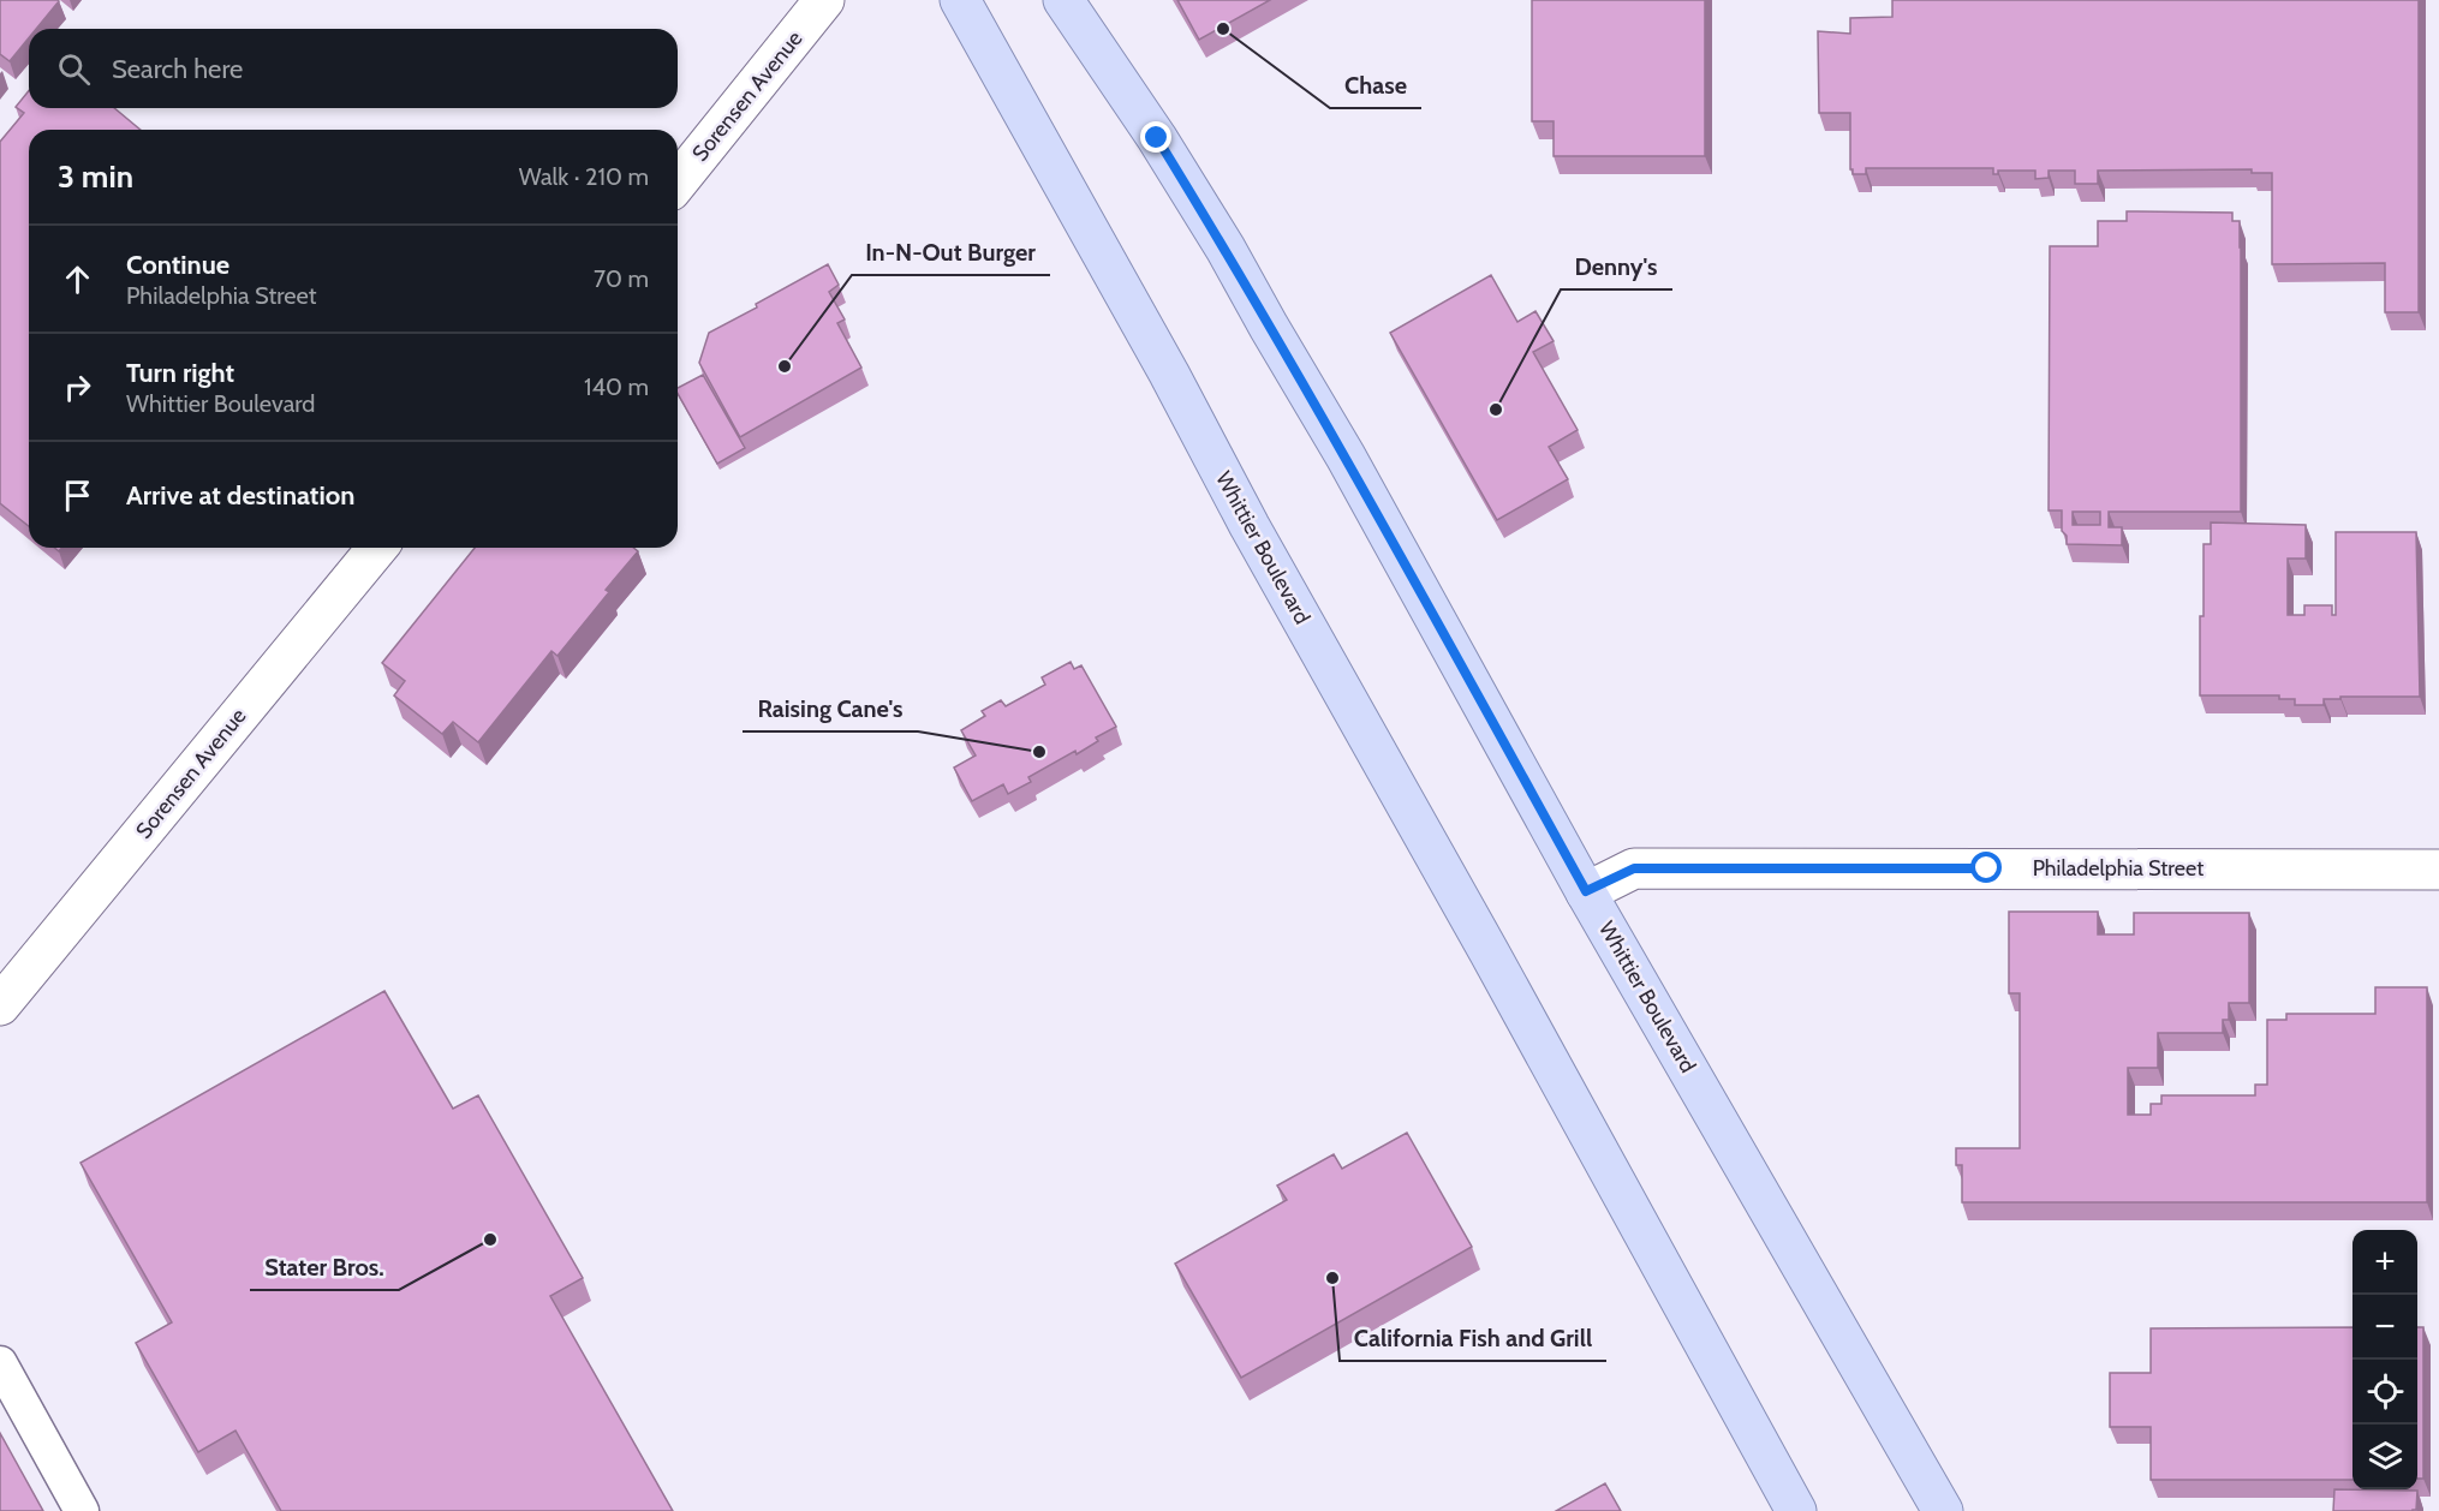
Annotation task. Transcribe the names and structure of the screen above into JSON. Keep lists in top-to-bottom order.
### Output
{
  "streets": {
    "main road": ["Whittier Boulevard"],
    "street": ["Sorensen Avenue", "Philadelphia Street"]
  },
  "crossings": [
    ["Whittier Boulevard", "Philadelphia Street"]
  ],
  "places": [
    "Chase",
    "In-N-Out Burger",
    "Denny's",
    "Raising Cane's",
    "Stater Bros.",
    "California Fish and Grill"
  ],
  "page": {
    "search": "Search here",
    "heading": ["3 min", "Walk · 210 m"],
    "list": [
      ["Continue", "Philadelphia Street", "70 m"],
      ["Turn right", "Whittier Boulevard", "140 m"],
      "Arrive at destination"
    ],
    "map_buttons": ["+", "−"]
  }
}
